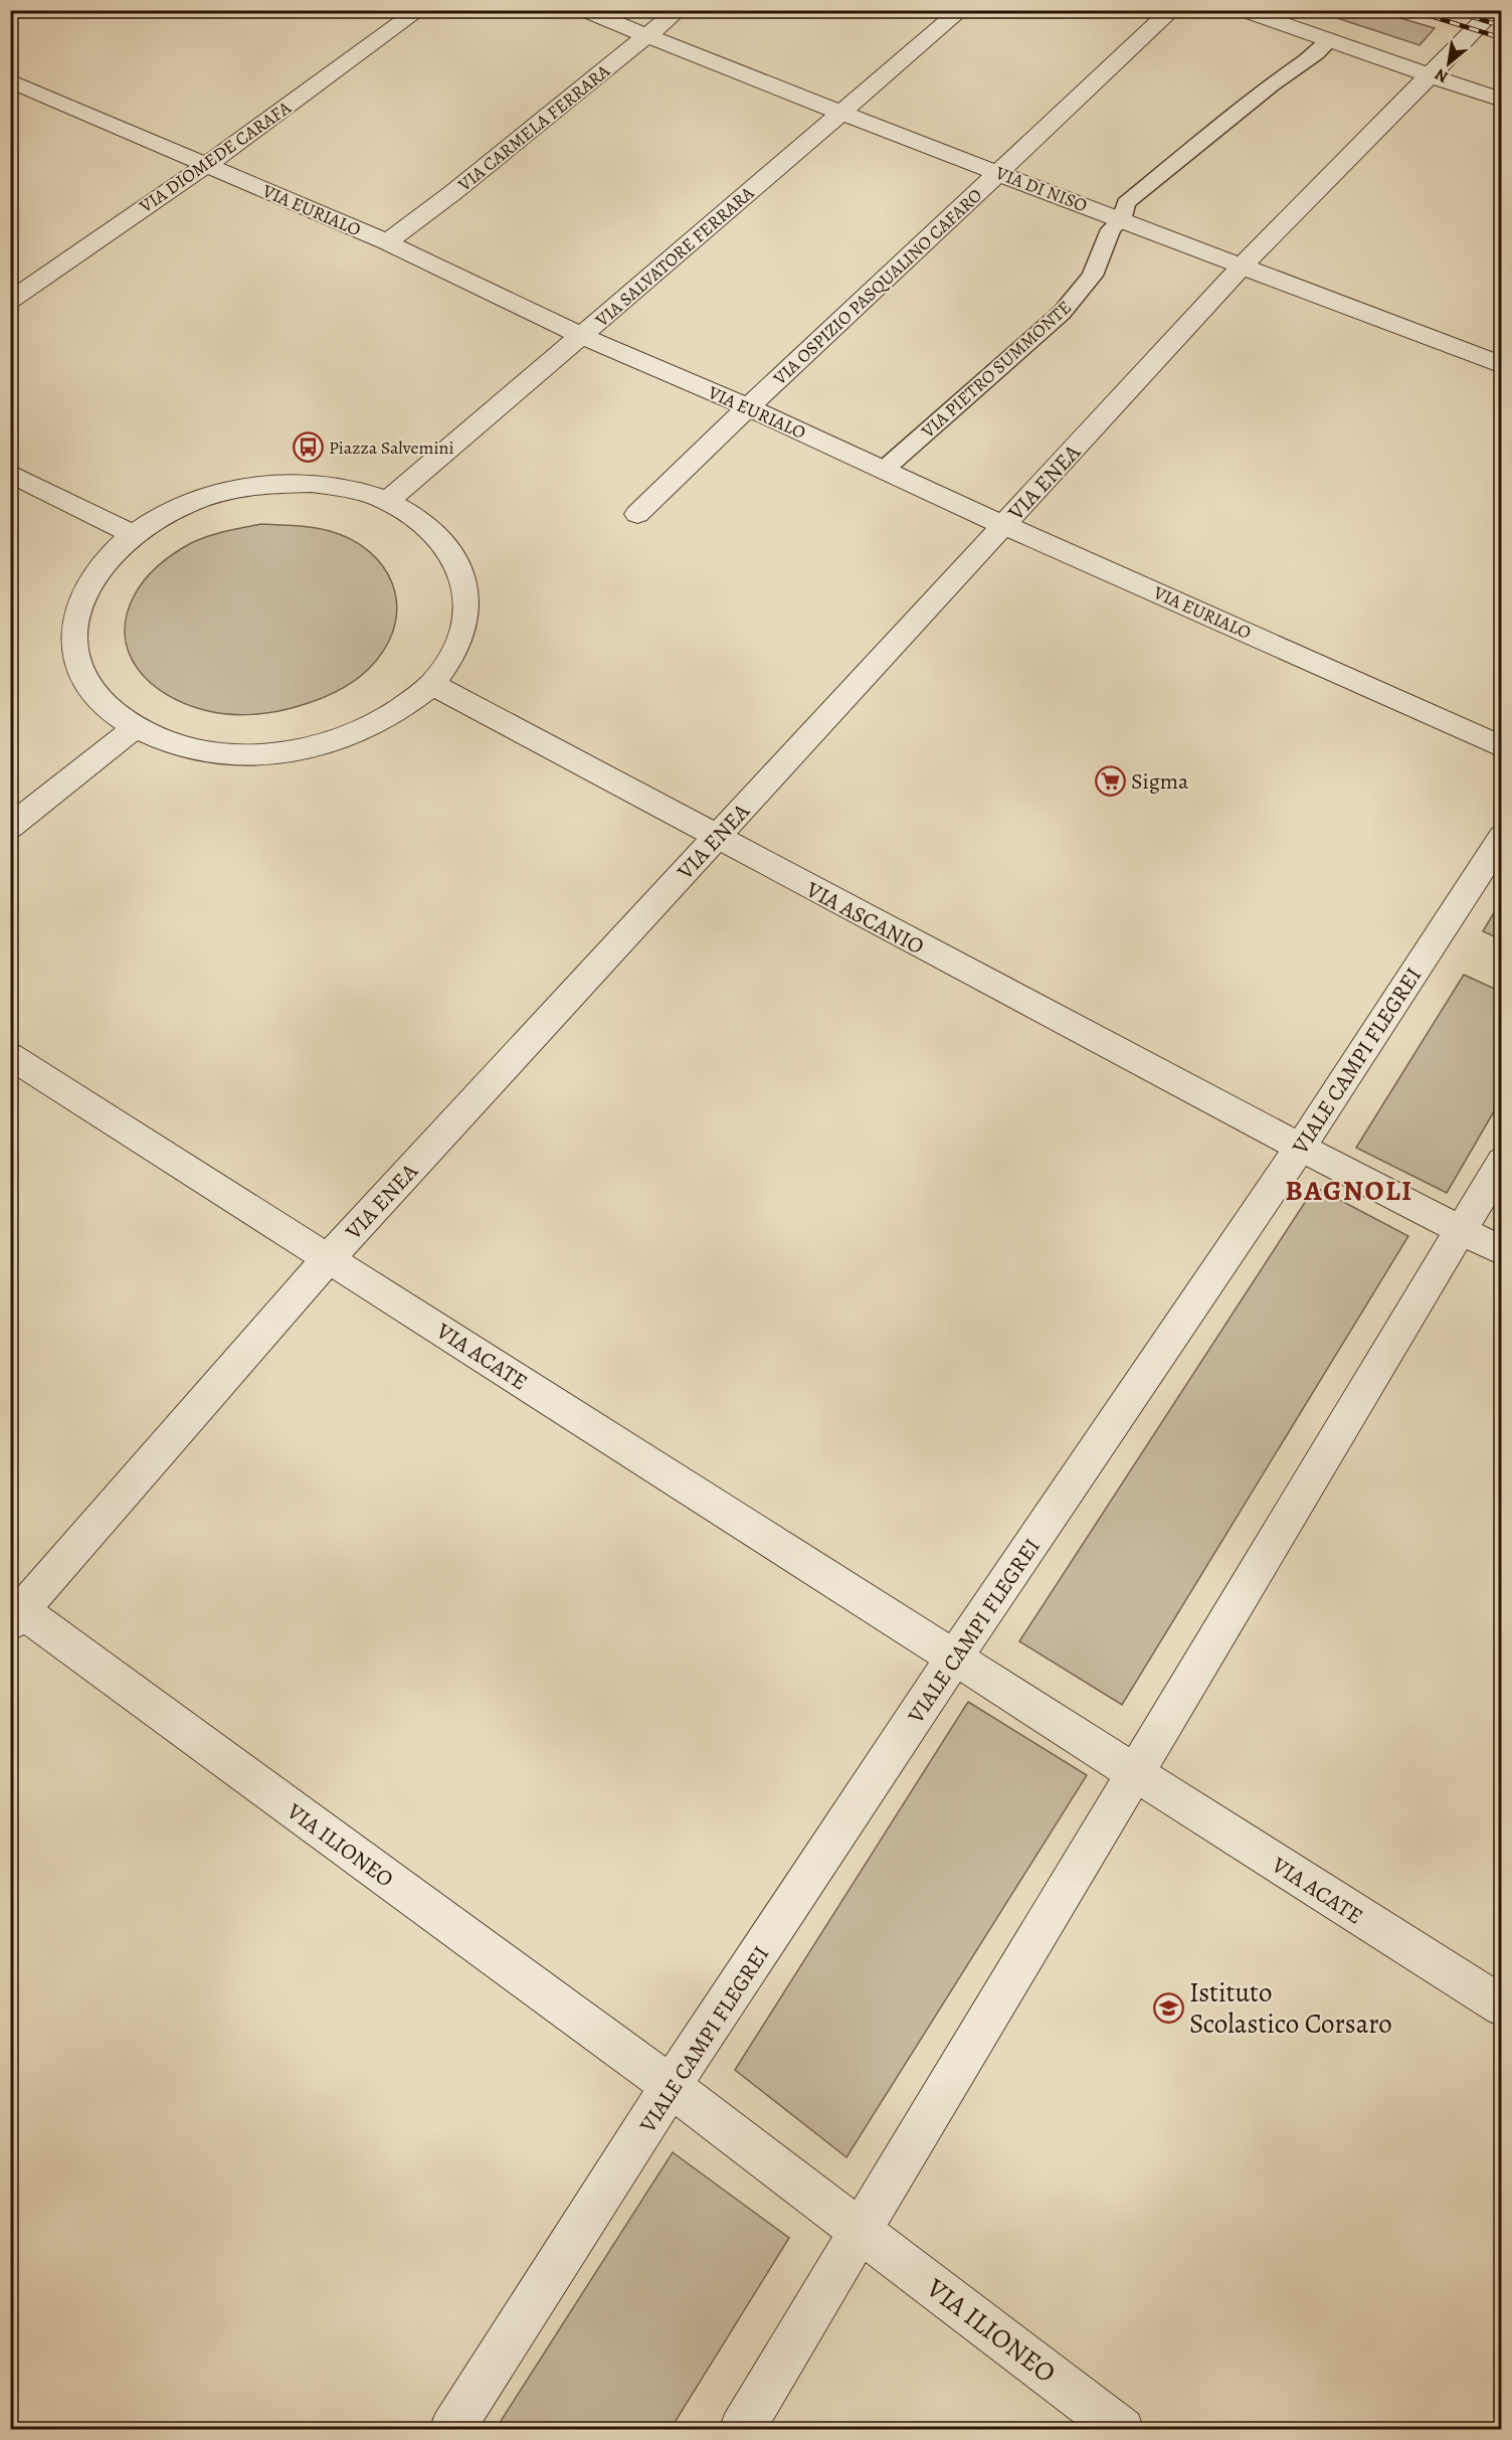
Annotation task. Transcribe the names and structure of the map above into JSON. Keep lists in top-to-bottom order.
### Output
{
  "streets": {
    "street": [
      "VIA CARMELA FERRARA",
      "VIA DIOMEDE CARAFA",
      "VIA DI NISO",
      "VIA EURIALO",
      "VIA SALVATORE FERRARA",
      "VIA OSPIZIO PASQUALINO CAFARO",
      "VIA ENEA",
      "VIA ASCANIO",
      "VIALE CAMPI FLEGREI",
      "VIA ACATE",
      "VIA ILIONEO"
    ],
    "lane": ["VIA PIETRO SUMMONTE"]
  },
  "crossings": [
    ["VIA CARMELA FERRARA", "VIA DI NISO"],
    ["VIA CARMELA FERRARA", "VIA EURIALO"],
    ["VIA DIOMEDE CARAFA", "VIA EURIALO"],
    ["VIA DI NISO", "VIA SALVATORE FERRARA"],
    ["VIA DI NISO", "VIA OSPIZIO PASQUALINO CAFARO"],
    ["VIA DI NISO", "VIA PIETRO SUMMONTE"],
    ["VIA DI NISO", "VIA ENEA"],
    ["VIA EURIALO", "VIA SALVATORE FERRARA"],
    ["VIA EURIALO", "VIA OSPIZIO PASQUALINO CAFARO"],
    ["VIA EURIALO", "VIA PIETRO SUMMONTE"],
    ["VIA EURIALO", "VIA ENEA"],
    ["VIA ENEA", "VIA ASCANIO"],
    ["VIA ENEA", "VIA ACATE"],
    ["VIA ENEA", "VIA ILIONEO"],
    ["VIA ASCANIO", "VIALE CAMPI FLEGREI"],
    ["VIALE CAMPI FLEGREI", "VIA ACATE"],
    ["VIALE CAMPI FLEGREI", "VIA ILIONEO"]
  ],
  "districts": ["BAGNOLI"],
  "places": {
    "bus stop": ["Piazza Salvemini"],
    "supermarket": ["Sigma"],
    "school or university": ["Istituto Scolastico Corsaro"]
  },
  "north": "bottom left"
}
